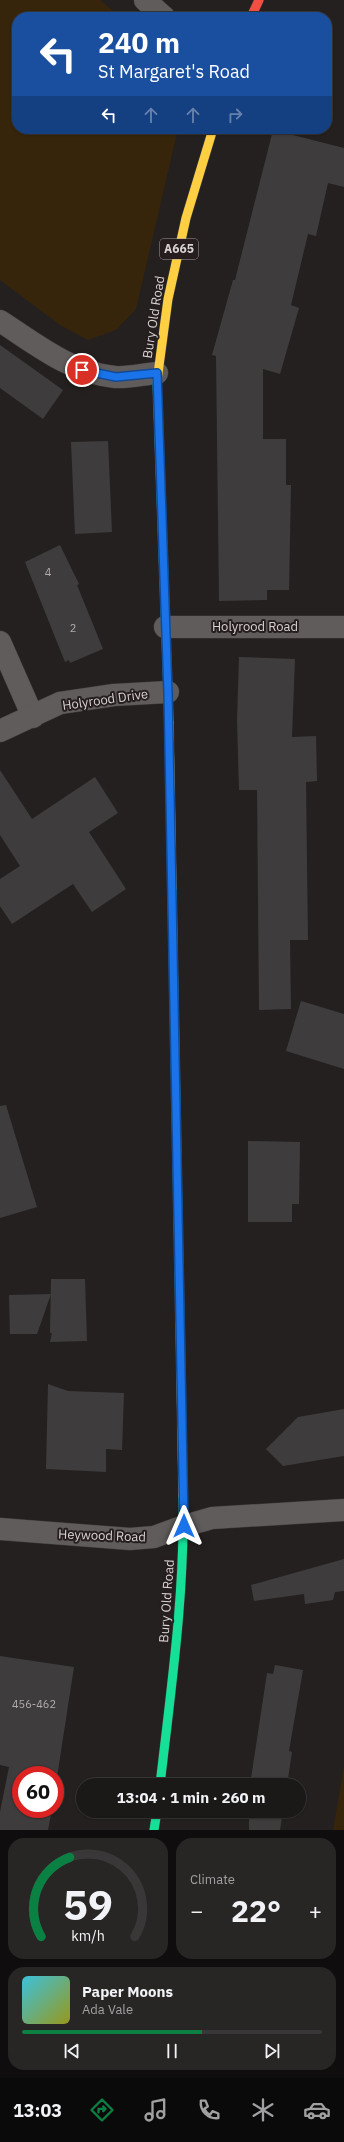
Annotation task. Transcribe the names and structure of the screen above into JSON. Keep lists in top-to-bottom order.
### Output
{
  "streets": {
    "main road": ["A665", "Bury Old Road"],
    "street": ["Holyrood Road", "Holyrood Drive", "Heywood Road"]
  },
  "crossings": [
    ["Bury Old Road", "Holyrood Road"],
    ["Bury Old Road", "Holyrood Drive"],
    ["Bury Old Road", "Heywood Road"]
  ],
  "house_numbers": ["4", "2", "456-462"],
  "page": {
    "turn": ["240 m", "St Margaret's Road"],
    "limit": "60",
    "trip": "13:04 · 1 min · 260 m",
    "tile": "Climate",
    "heat": ["−", "22°", "+"],
    "song": ["Paper Moons", "Ada Vale"],
    "tabs": "13:03",
    "gauge": ["59", "km/h"]
  }
}
